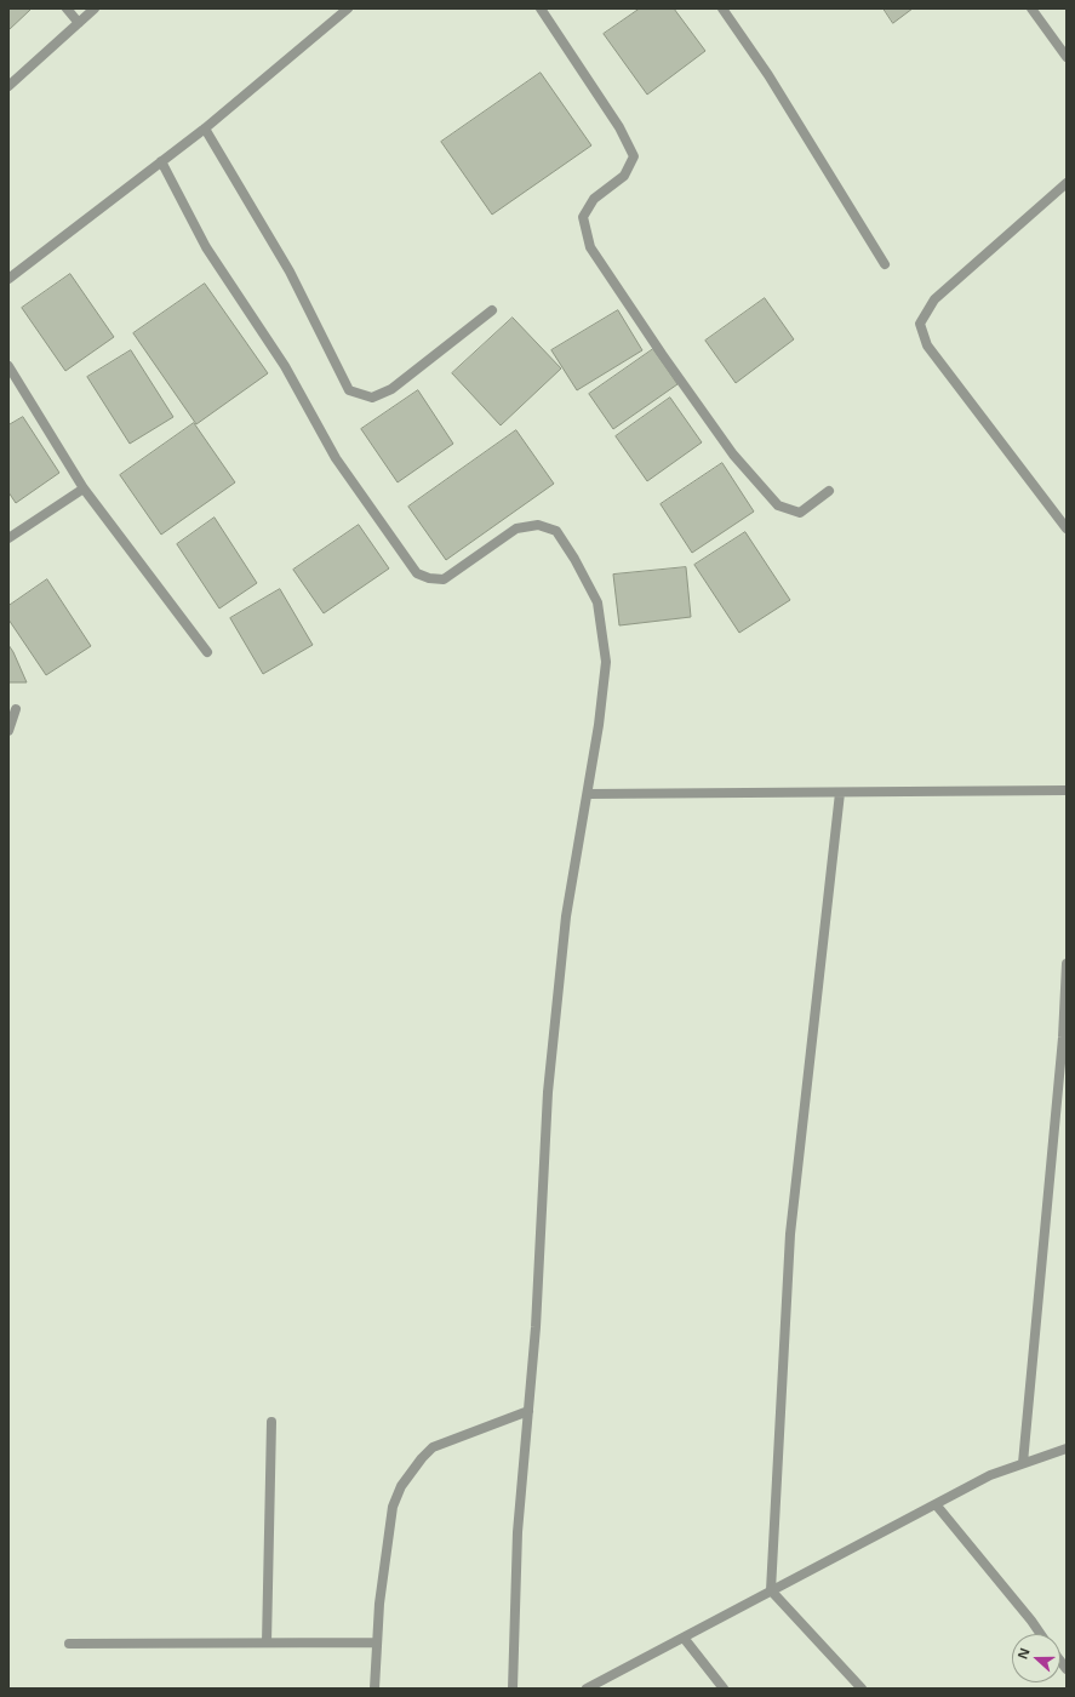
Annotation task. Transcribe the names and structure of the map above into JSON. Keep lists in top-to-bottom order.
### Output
{
  "north": "left"
}
